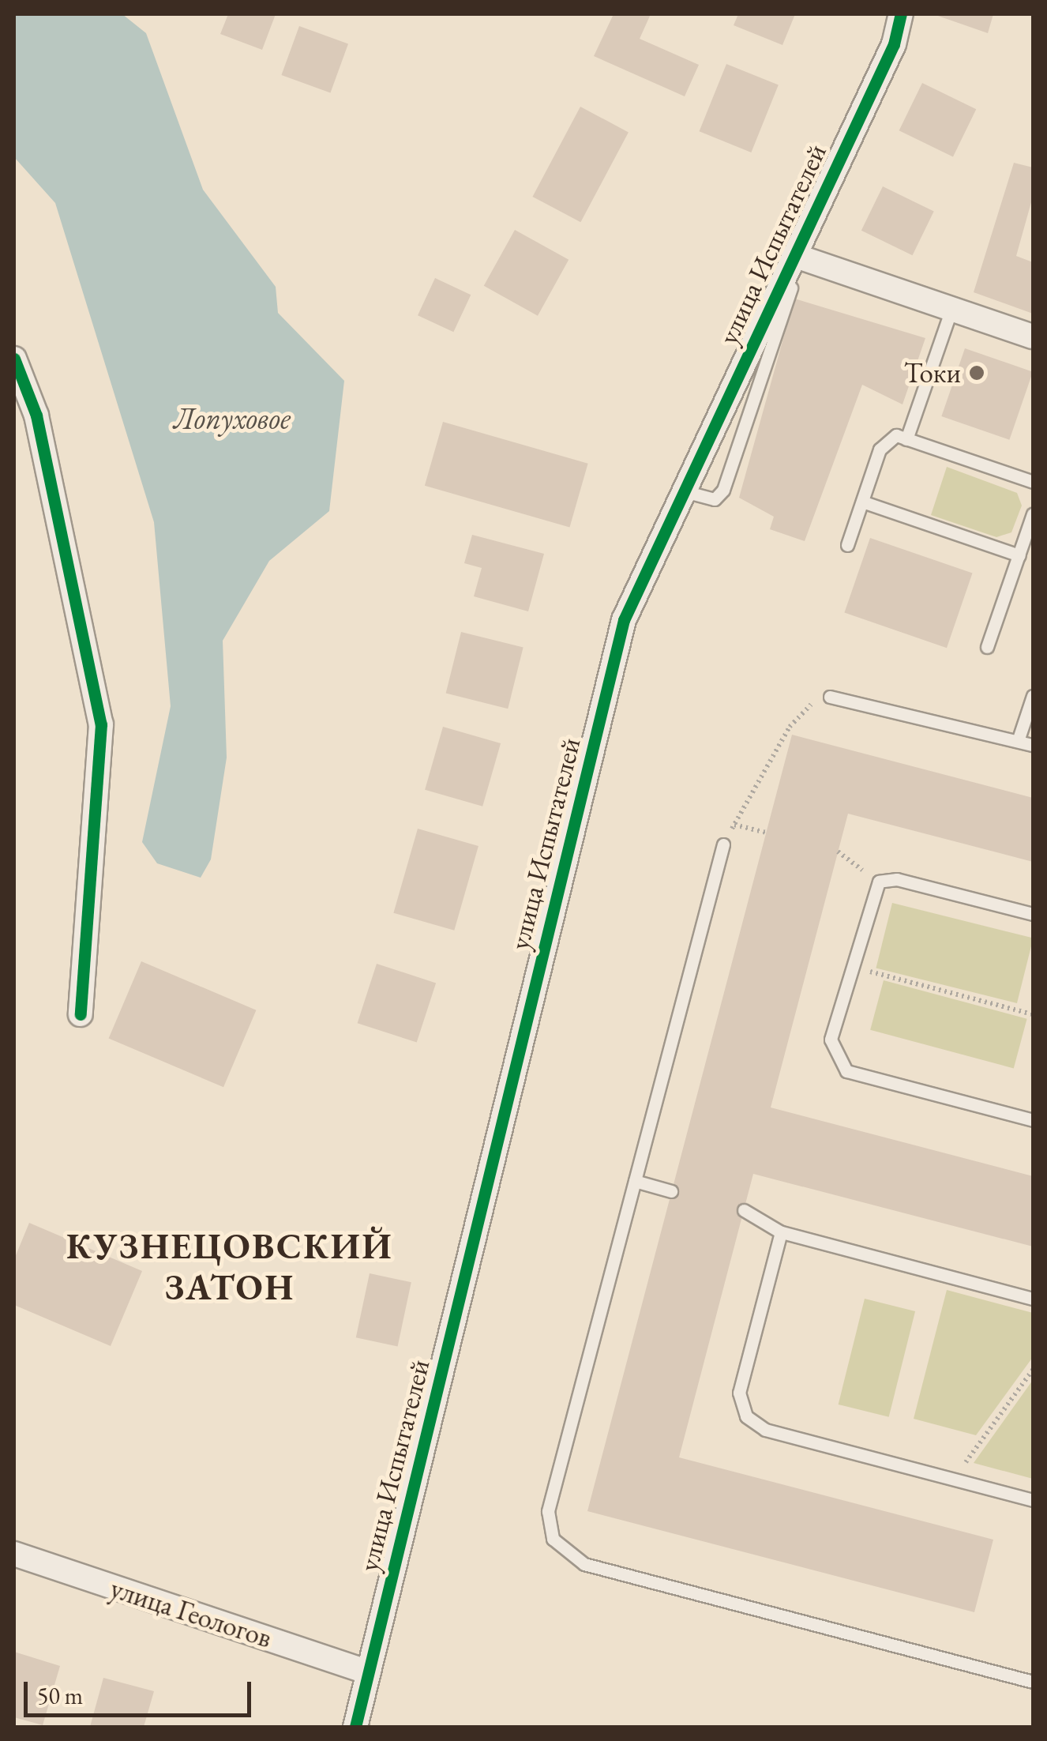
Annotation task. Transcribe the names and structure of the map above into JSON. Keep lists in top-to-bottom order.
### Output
{
  "streets": {
    "street": ["улица Испытателей", "улица Геологов"]
  },
  "crossings": [
    ["улица Испытателей", "улица Геологов"]
  ],
  "districts": ["КУЗНЕЦОВСКИЙ ЗАТОН"],
  "water": ["Лопуховое"],
  "places": ["Токи"],
  "scale_bar": "50 m"
}
